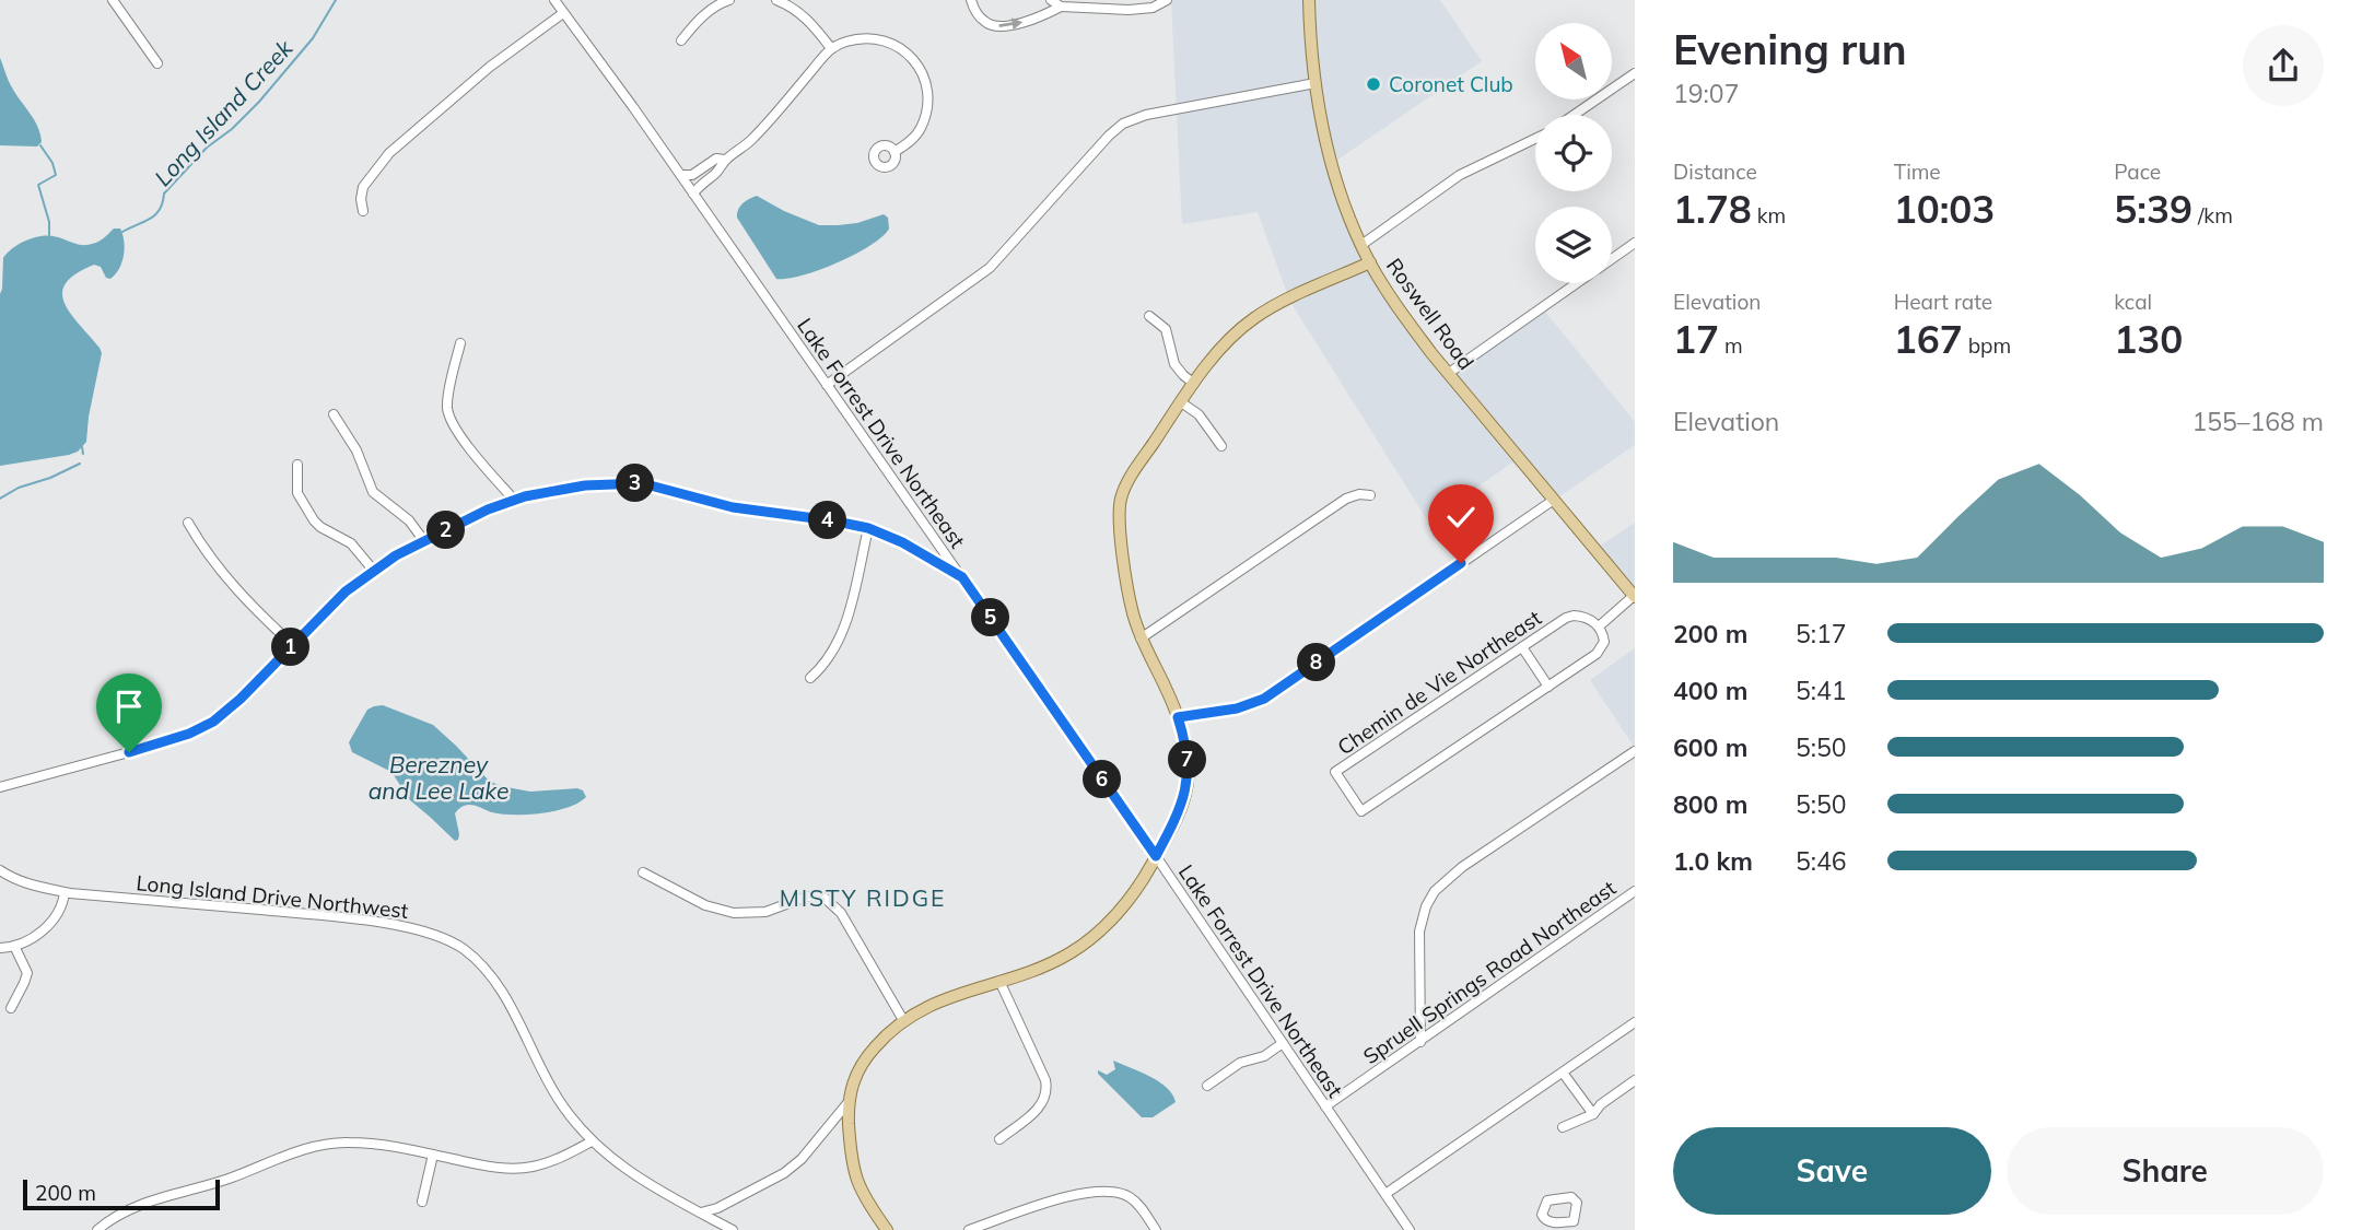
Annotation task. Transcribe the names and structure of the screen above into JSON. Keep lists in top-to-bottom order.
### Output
{
  "streets": {
    "main road": ["Roswell Road"],
    "street": [
      "Lake Forrest Drive Northeast",
      "Chemin de Vie Northeast",
      "Long Island Drive Northwest",
      "Spruell Springs Road Northeast"
    ]
  },
  "crossings": [
    ["Lake Forrest Drive Northeast", "Spruell Springs Road Northeast"]
  ],
  "districts": ["MISTY RIDGE"],
  "water": ["Long Island Creek", "Berezney and Lee Lake"],
  "places": ["Coronet Club"],
  "scale_bar": "200 m",
  "north": "top left",
  "page": {
    "heading": ["Evening run", "19:07"],
    "stats": [
      ["Distance", "1.78 km"],
      ["Time", "10:03"],
      ["Pace", "5:39 /km"],
      ["Elevation", "17 m"],
      ["Heart rate", "167 bpm"],
      ["kcal", "130"]
    ],
    "chart": ["Elevation", "155–168 m"],
    "pins": [
      "3",
      "4",
      "2",
      "5",
      "1",
      "8",
      "7",
      "6"
    ],
    "list": [
      {
        "name": "200 m",
        "note": "5:17"
      },
      {
        "name": "400 m",
        "note": "5:41"
      },
      {
        "name": "600 m",
        "note": "5:50"
      },
      {
        "name": "800 m",
        "note": "5:50"
      },
      {
        "name": "1.0 km",
        "note": "5:46"
      }
    ],
    "buttons": ["Save", "Share"],
    "scale": "200 m"
  }
}
